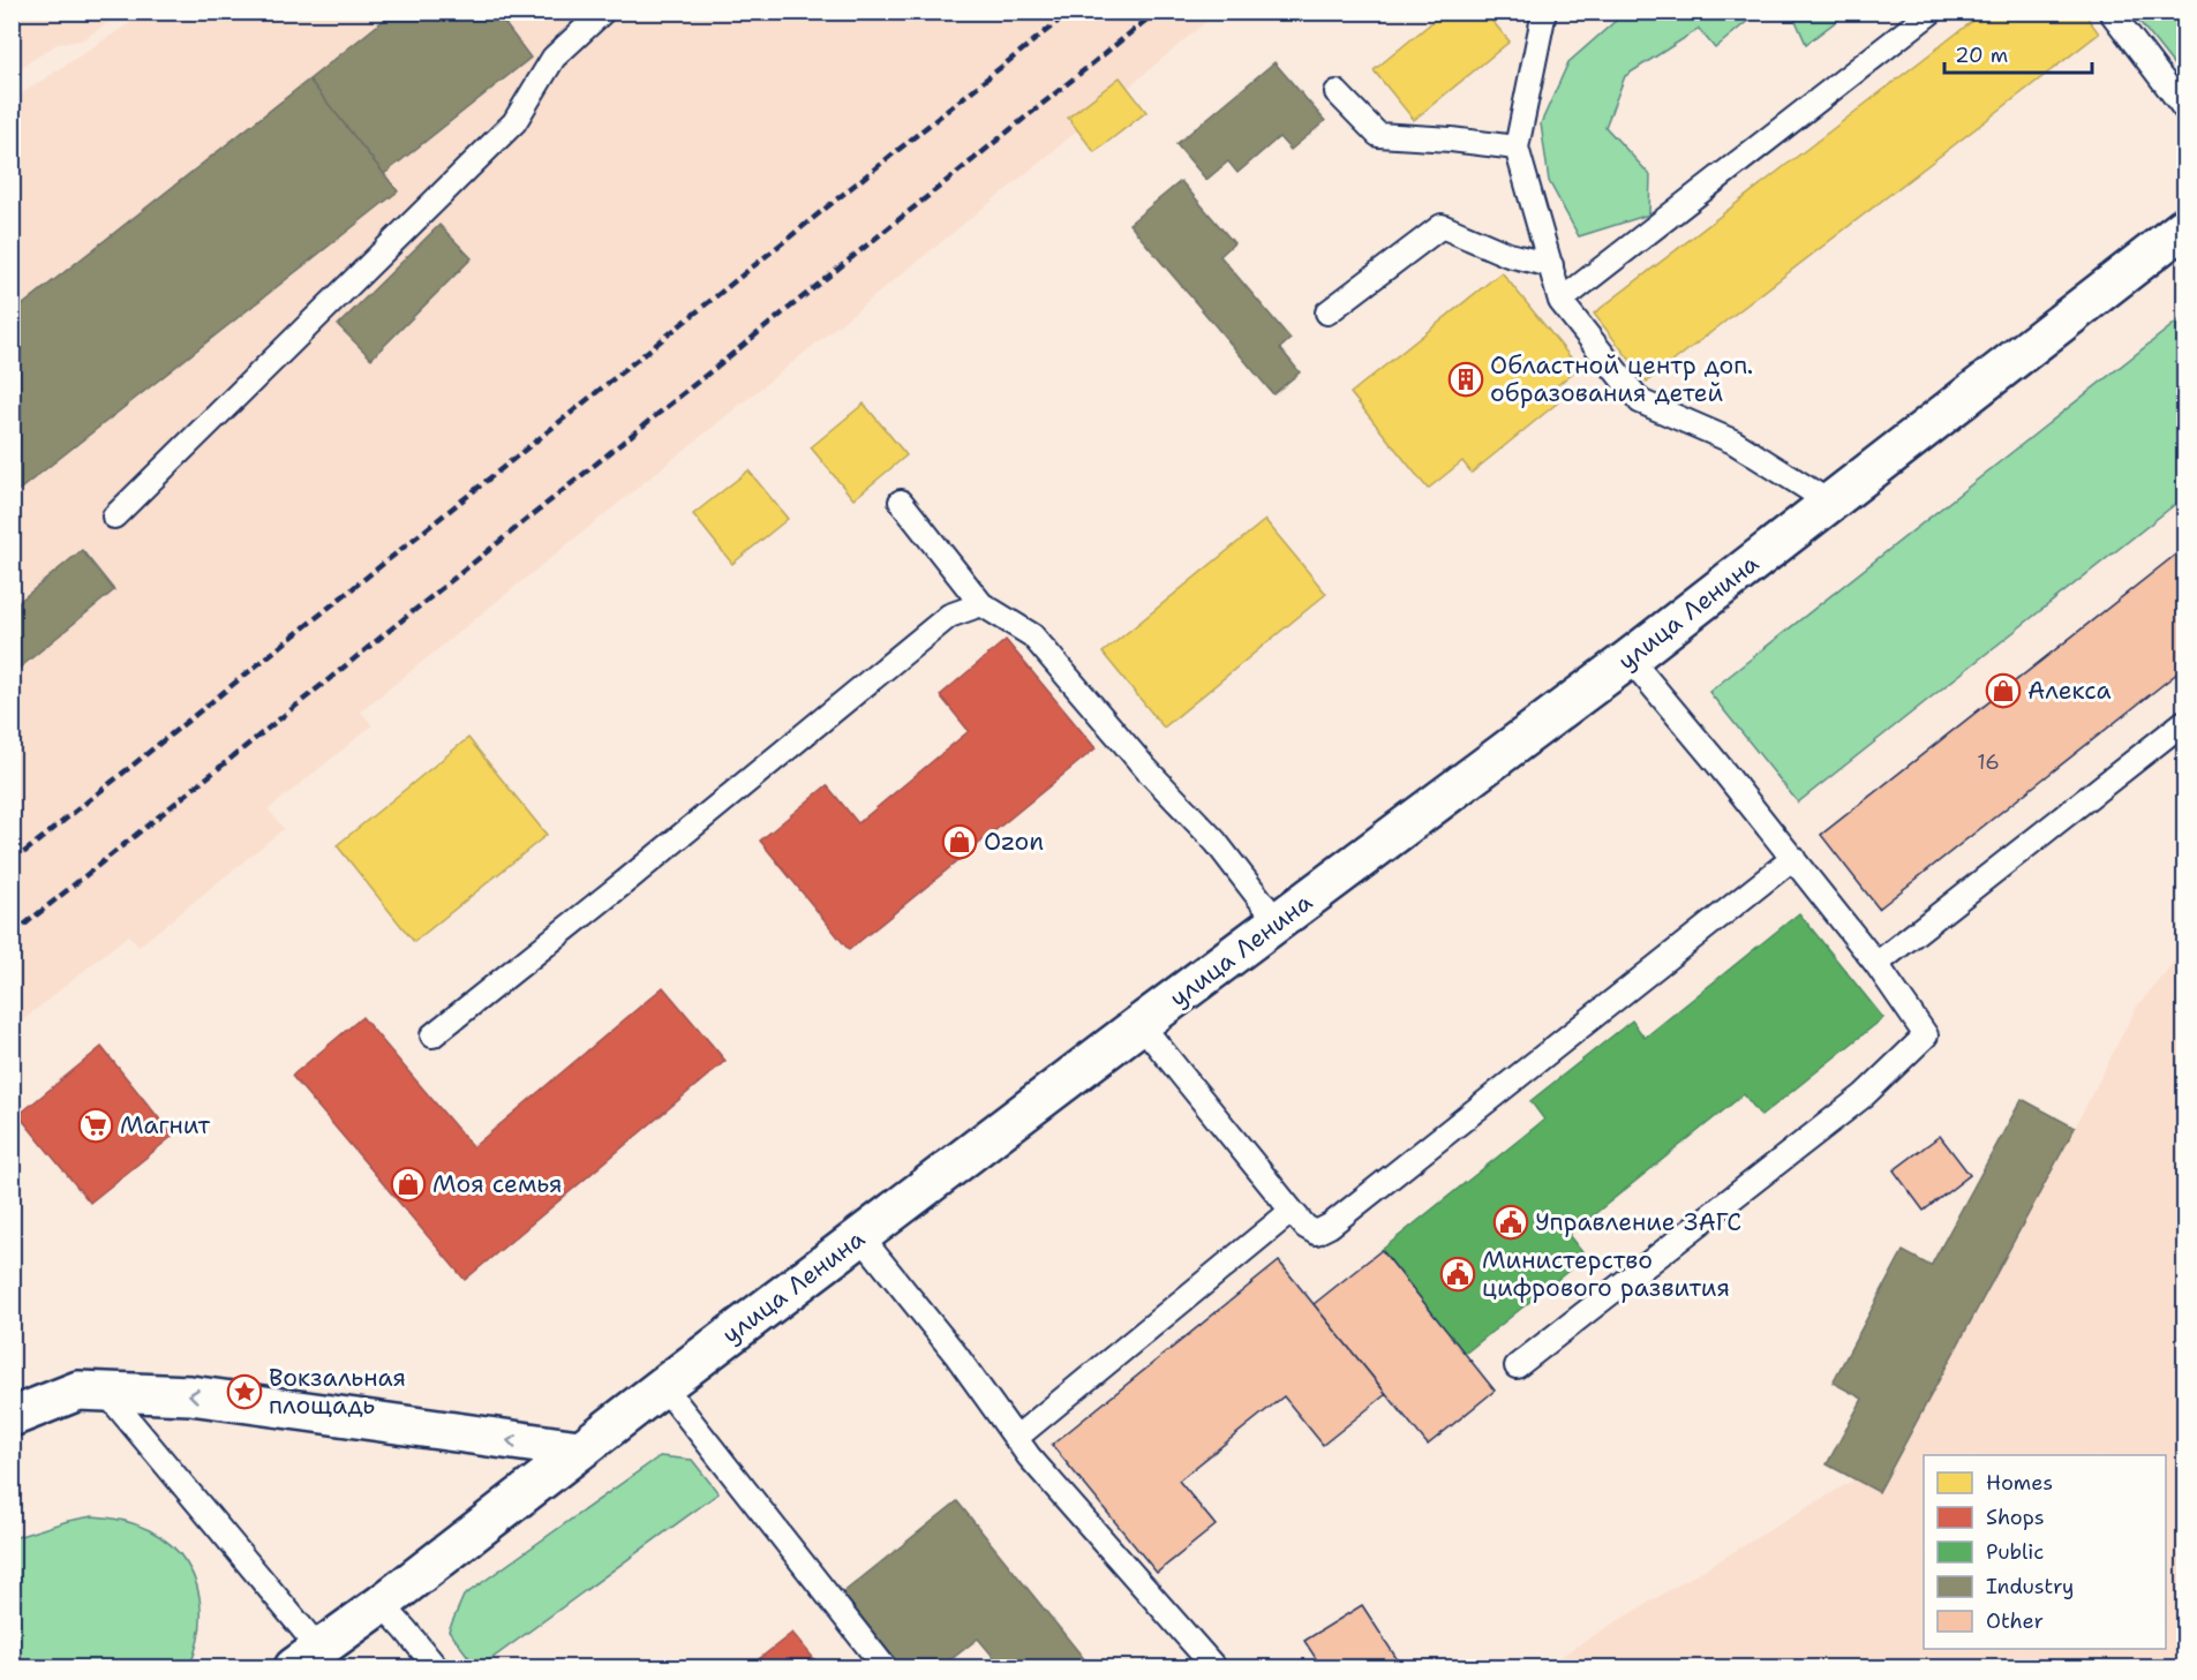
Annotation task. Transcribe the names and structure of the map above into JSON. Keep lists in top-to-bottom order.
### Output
{
  "streets": {
    "main road": ["улица Ленина"]
  },
  "places": {
    "building": ["Областной центр доп. образования детей"],
    "shop": ["Алекса", "Ozon", "Моя семья"],
    "supermarket": ["Магнит"],
    "public building": ["Управление ЗАГС", "Министерство цифрового развития"],
    "place": ["Вокзальная площадь"]
  },
  "house_numbers": ["16"],
  "legend": [
    "Homes",
    "Shops",
    "Public",
    "Industry",
    "Other"
  ],
  "scale_bar": "20 m"
}
